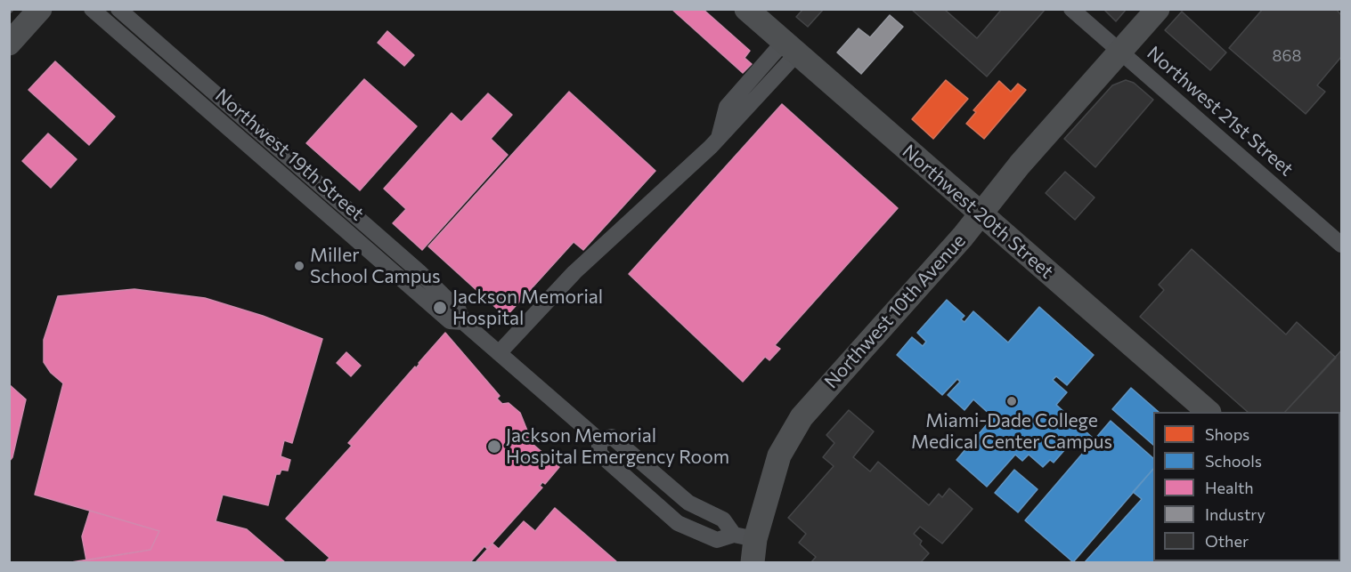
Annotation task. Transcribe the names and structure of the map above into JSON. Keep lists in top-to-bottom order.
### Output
{
  "streets": {
    "street": [
      "Northwest 21st Street",
      "Northwest 19th Street",
      "Northwest 20th Street",
      "Northwest 10th Avenue"
    ]
  },
  "crossings": [
    ["Northwest 21st Street", "Northwest 10th Avenue"],
    ["Northwest 19th Street", "Northwest 10th Avenue"],
    ["Northwest 20th Street", "Northwest 10th Avenue"]
  ],
  "places": [
    "Miller School Campus",
    "Jackson Memorial Hospital",
    "Miami-Dade College Medical Center Campus",
    "Jackson Memorial Hospital Emergency Room"
  ],
  "house_numbers": ["868"],
  "legend": [
    "Shops",
    "Schools",
    "Health",
    "Industry",
    "Other"
  ]
}
